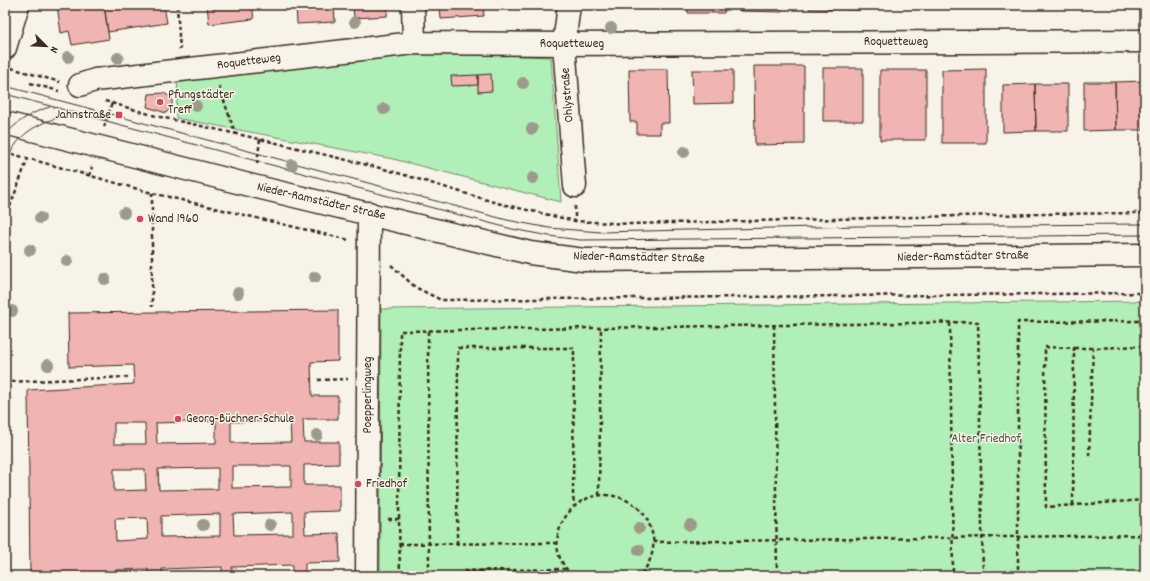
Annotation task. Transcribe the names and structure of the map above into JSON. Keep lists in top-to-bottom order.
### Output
{
  "streets": {
    "street": [
      "Roquetteweg",
      "Ohlystraße",
      "Nieder-Ramstädter Straße",
      "Poepperlingweg"
    ]
  },
  "crossings": [
    ["Roquetteweg", "Ohlystraße"],
    ["Nieder-Ramstädter Straße", "Poepperlingweg"]
  ],
  "parks": ["Alter Friedhof"],
  "places": {
    "other": [
      "Pfungstädter Treff",
      "Wand 1960",
      "Georg-Büchner-Schule",
      "Friedhof"
    ],
    "transit": ["Jahnstraße"]
  },
  "north": "bottom right"
}
